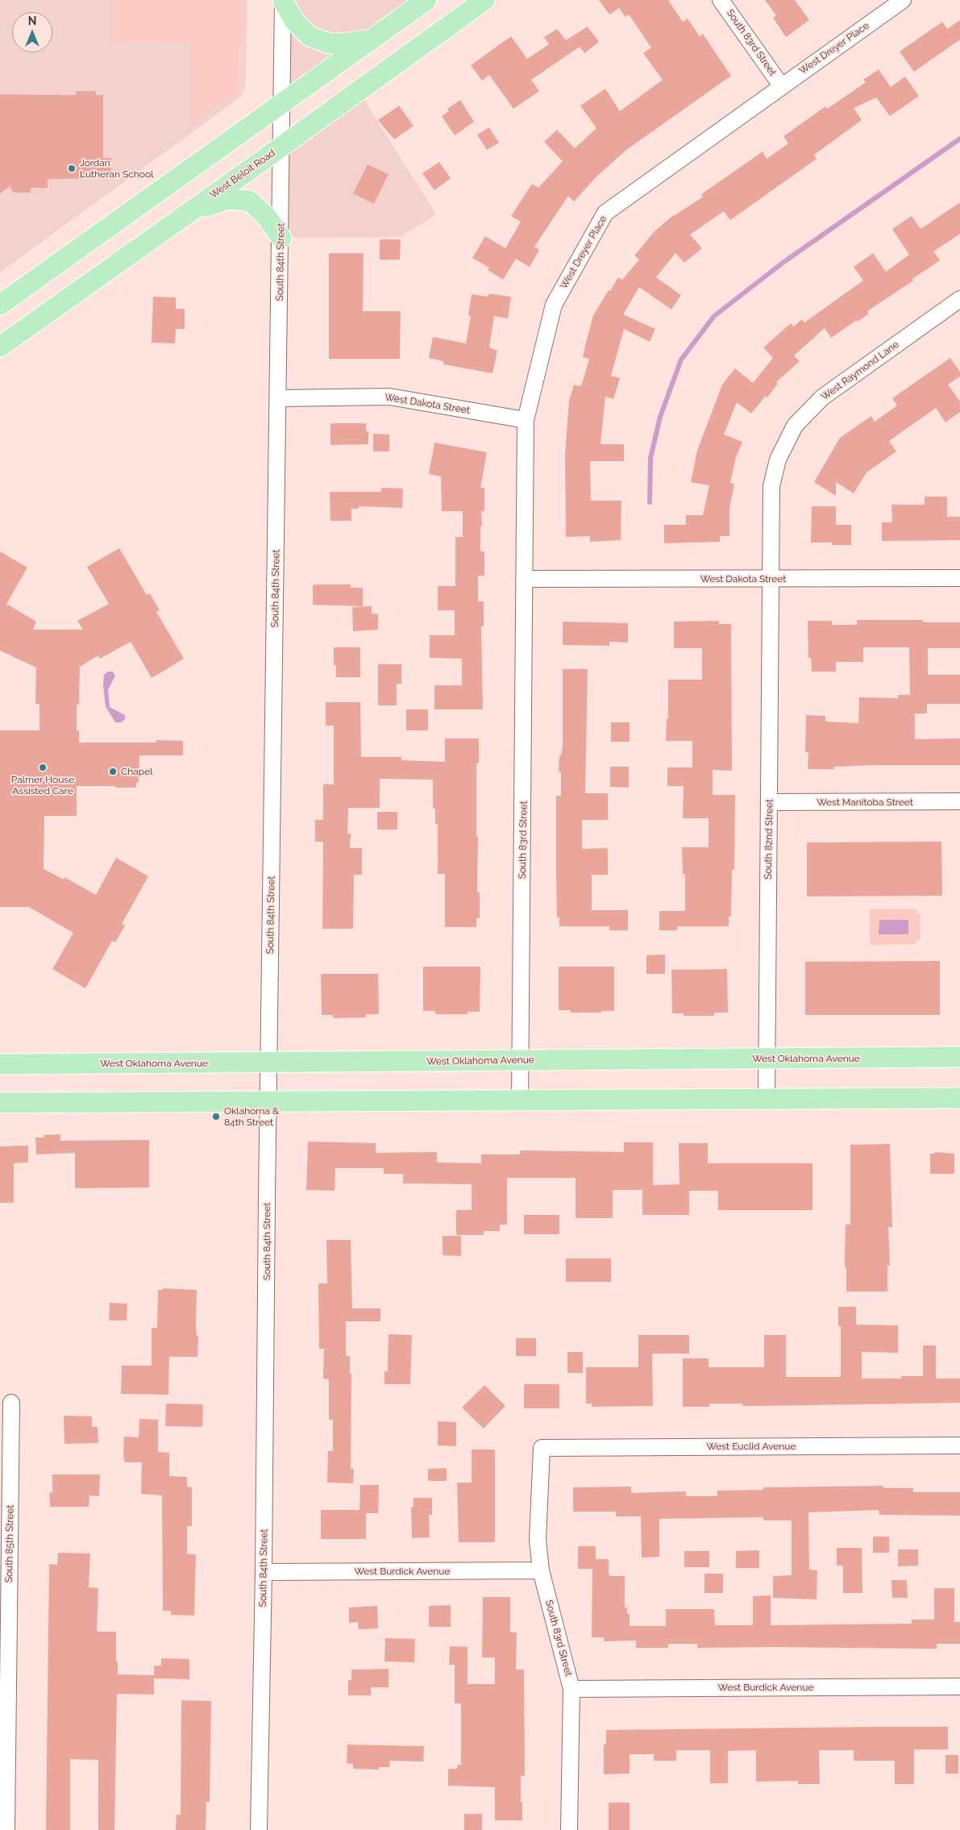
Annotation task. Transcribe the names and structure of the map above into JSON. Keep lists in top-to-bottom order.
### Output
{
  "streets": {
    "main road": ["West Beloit Road", "West Oklahoma Avenue"],
    "street": [
      "South 83rd Street",
      "West Dreyer Place",
      "South 84th Street",
      "West Raymond Lane",
      "West Dakota Street",
      "West Manitoba Street",
      "South 82nd Street",
      "West Euclid Avenue",
      "South 85th Street",
      "West Burdick Avenue"
    ]
  },
  "crossings": [
    ["South 83rd Street", "West Dreyer Place"],
    ["South 83rd Street", "West Dakota Street"],
    ["South 83rd Street", "West Oklahoma Avenue"],
    ["South 83rd Street", "West Euclid Avenue"],
    ["South 83rd Street", "West Burdick Avenue"],
    ["West Dreyer Place", "West Dakota Street"],
    ["West Beloit Road", "South 84th Street"],
    ["South 84th Street", "West Dakota Street"],
    ["South 84th Street", "West Oklahoma Avenue"],
    ["South 84th Street", "West Burdick Avenue"],
    ["West Raymond Lane", "West Dakota Street"],
    ["West Raymond Lane", "South 82nd Street"],
    ["West Dakota Street", "South 82nd Street"],
    ["West Manitoba Street", "South 82nd Street"],
    ["South 82nd Street", "West Oklahoma Avenue"]
  ],
  "places": [
    "Jordan Lutheran School",
    "Palmer House Assisted Care",
    "Chapel",
    "Oklahoma & 84th Street"
  ],
  "north": "top"
}
